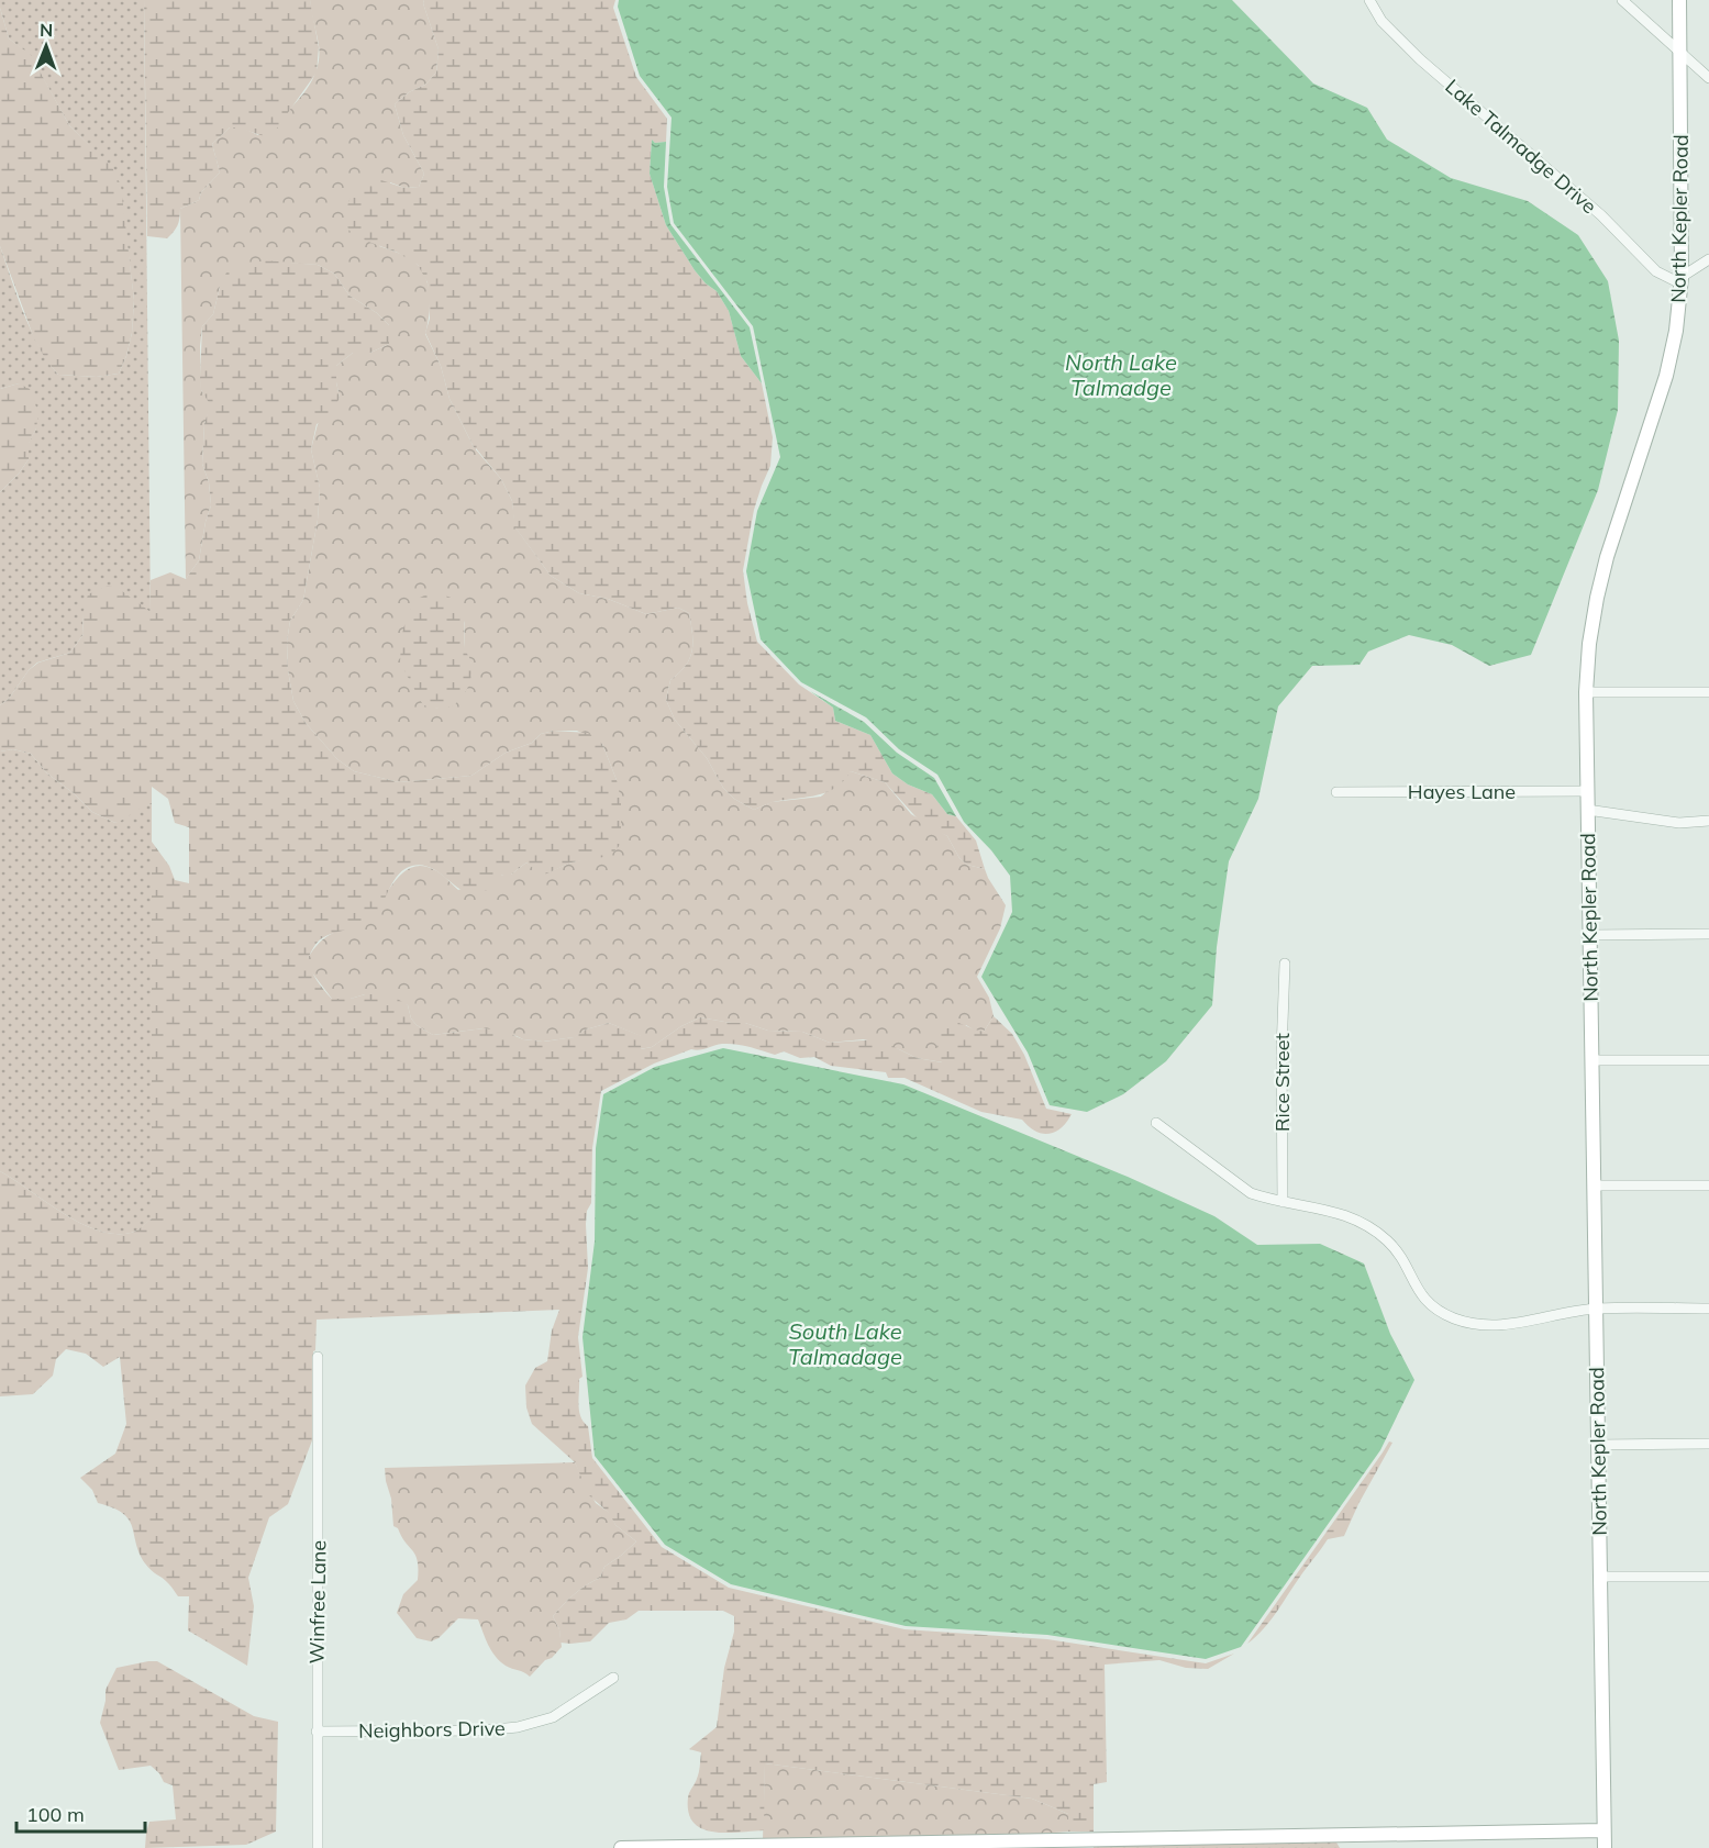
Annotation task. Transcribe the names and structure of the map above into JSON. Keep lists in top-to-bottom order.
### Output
{
  "streets": {
    "main road": ["North Kepler Road"],
    "street": [
      "Lake Talmadge Drive",
      "Hayes Lane",
      "Rice Street",
      "Winfree Lane",
      "Neighbors Drive"
    ]
  },
  "crossings": [
    ["Lake Talmadge Drive", "North Kepler Road"],
    ["North Kepler Road", "Hayes Lane"],
    ["Winfree Lane", "Neighbors Drive"]
  ],
  "water": ["North Lake Talmadge", "South Lake Talmadage"],
  "scale_bar": "100 m",
  "north": "top"
}
